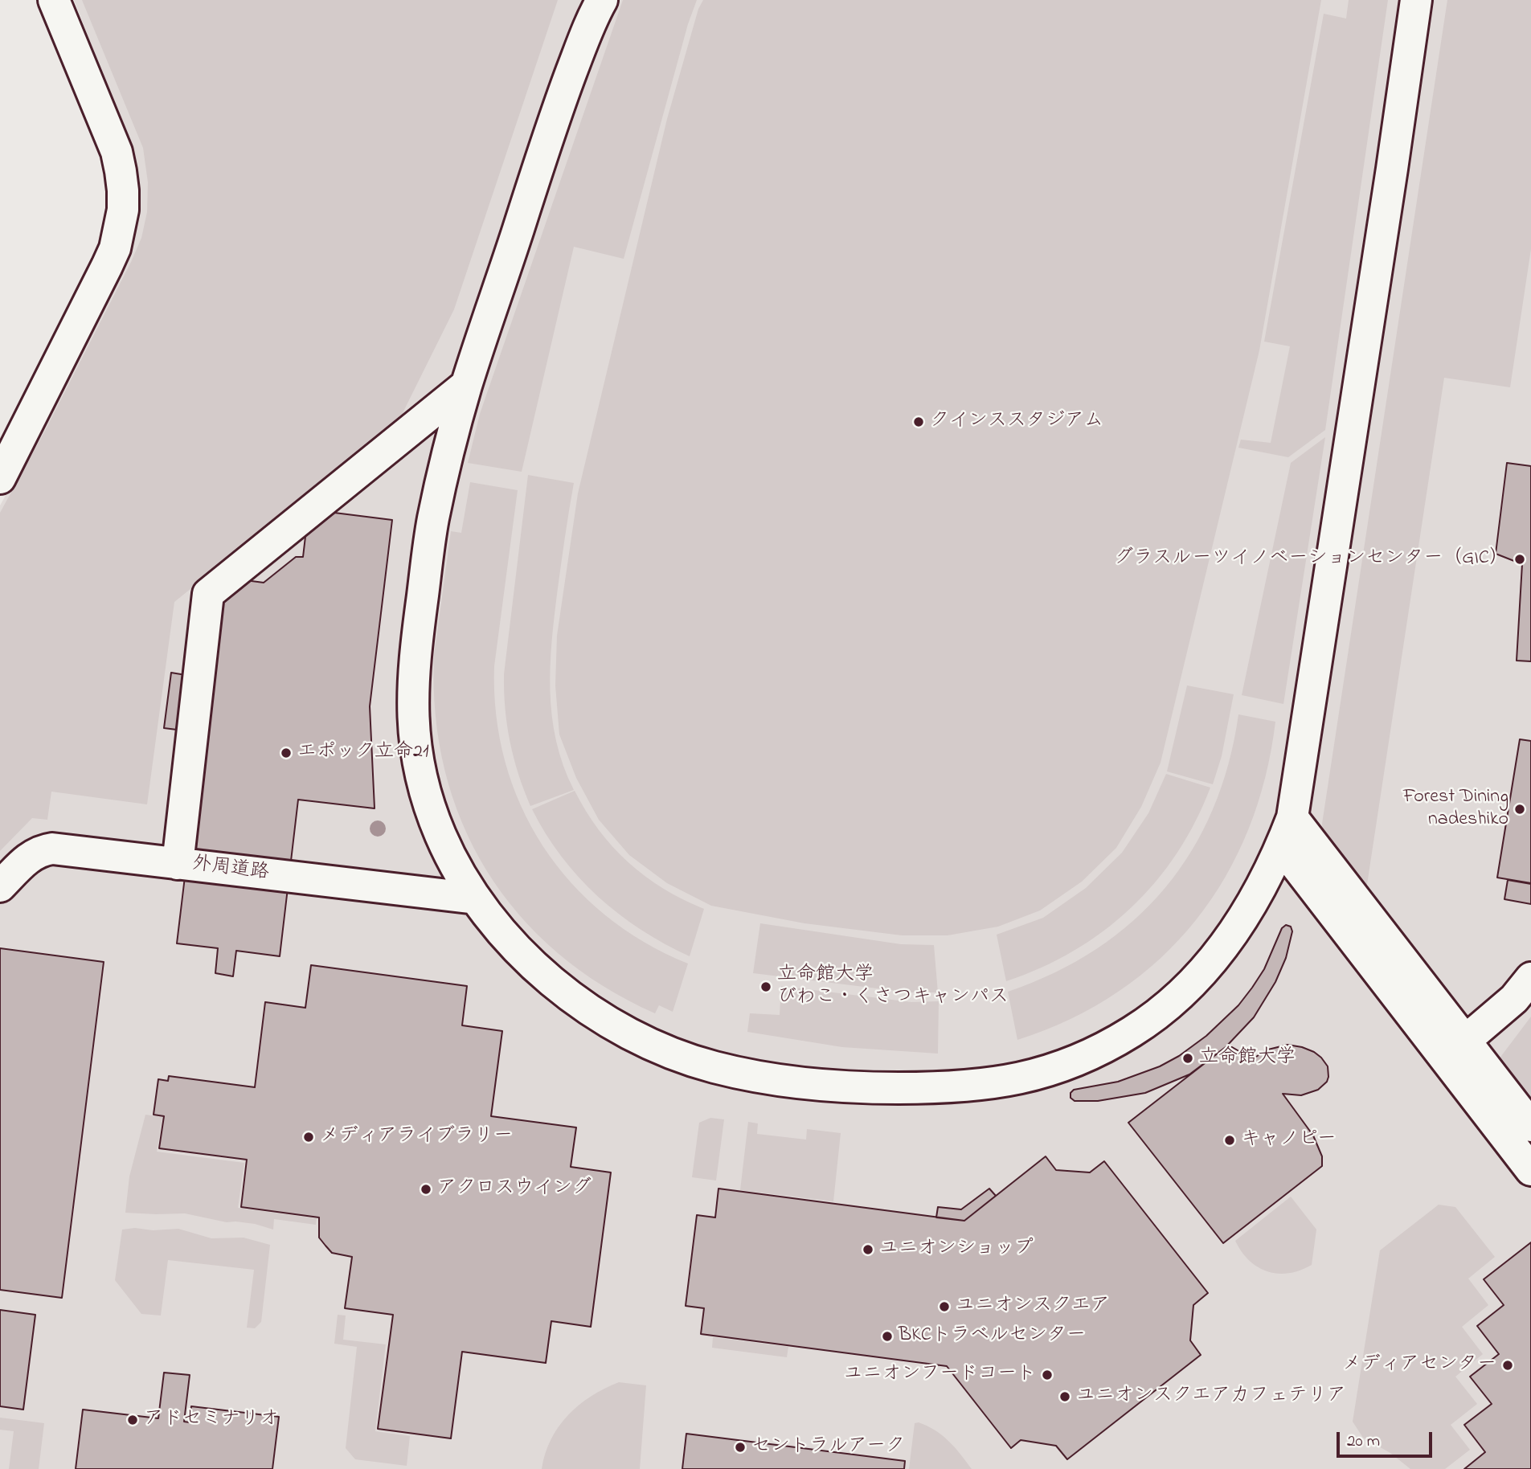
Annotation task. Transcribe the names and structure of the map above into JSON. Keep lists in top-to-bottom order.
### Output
{
  "streets": {
    "street": ["外周道路"]
  },
  "places": [
    "クインススタジアム",
    "グラスルーツイノベーションセンター（GIC）",
    "エポック立命21",
    "Forest Dining nadeshiko",
    "立命館大学 びわこ・くさつキャンパス",
    "立命館大学",
    "メディアライブラリー",
    "キャノピー",
    "アクロスウイング",
    "ユニオンショップ",
    "ユニオンスクエア",
    "BKCトラベルセンター",
    "メディアセンター",
    "ユニオンフードコート",
    "ユニオンスクエアカフェテリア",
    "アドセミナリオ",
    "セントラルアーク"
  ],
  "scale_bar": "20 m"
}
